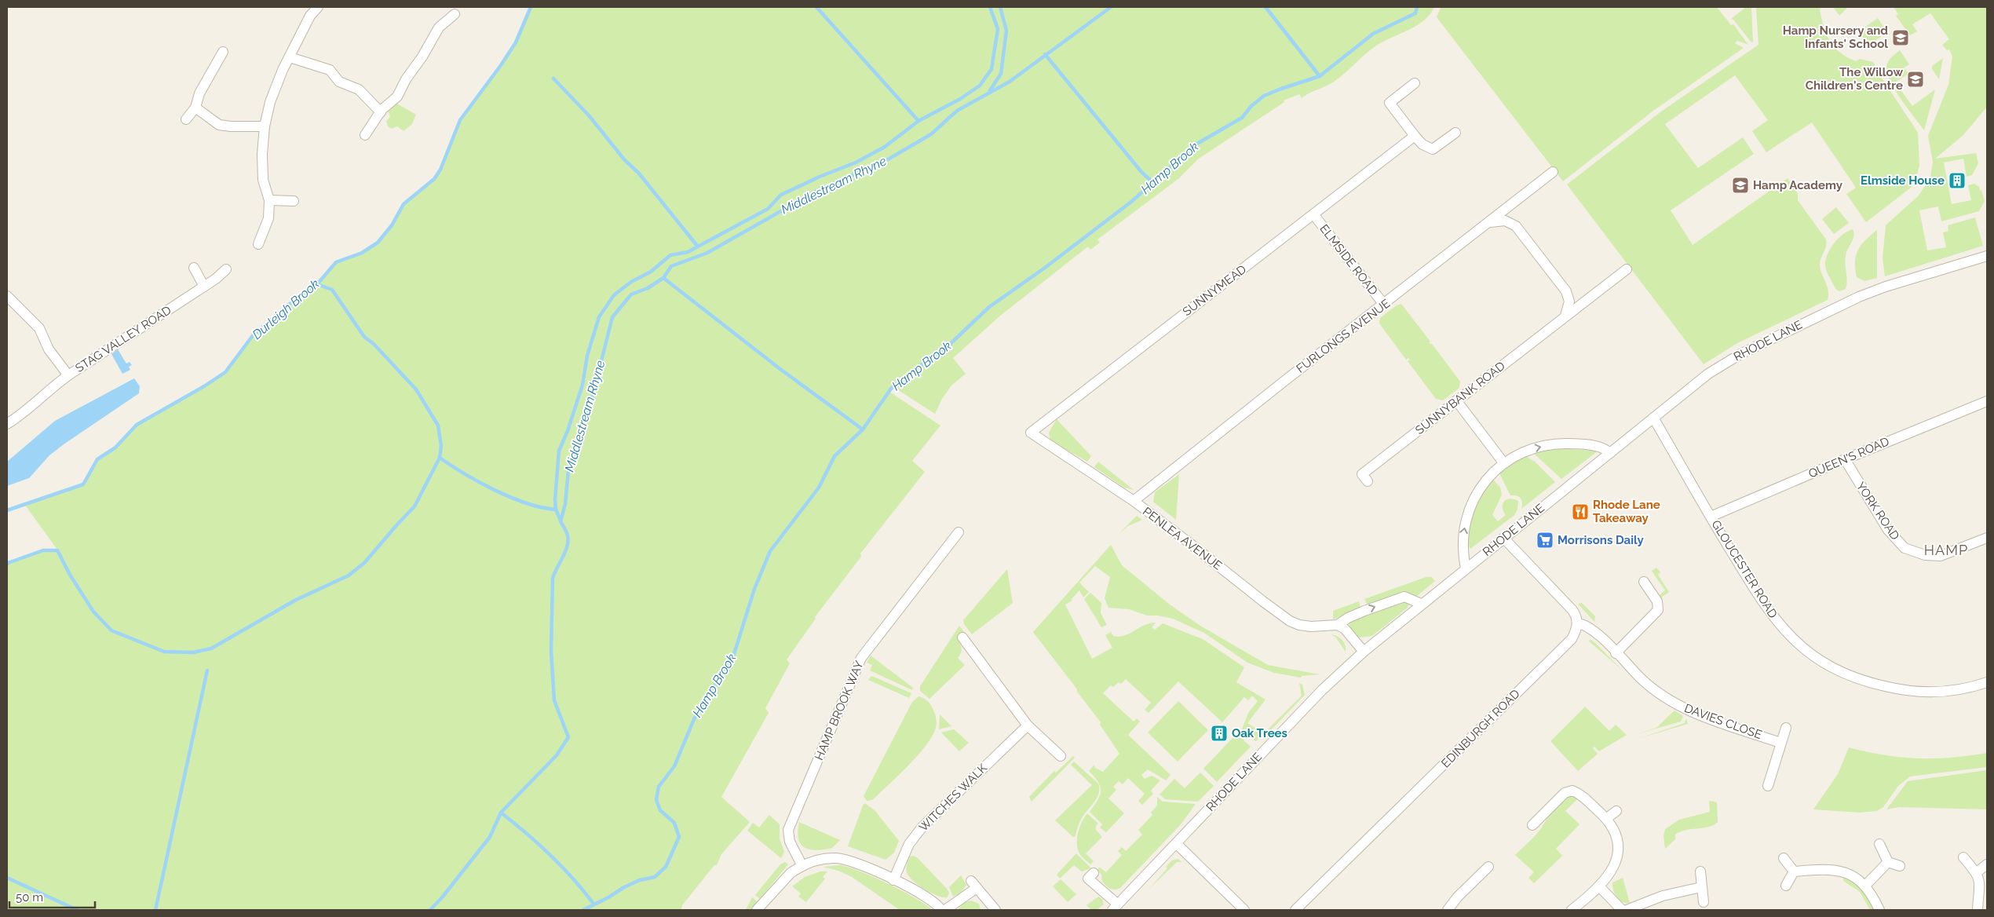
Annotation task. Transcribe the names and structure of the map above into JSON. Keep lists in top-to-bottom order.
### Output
{
  "streets": {
    "street": [
      "ELMSIDE ROAD",
      "SUNNYMEAD",
      "FURLONGS AVENUE",
      "STAG VALLEY ROAD",
      "RHODE LANE",
      "SUNNYBANK ROAD",
      "QUEEN'S ROAD",
      "YORK ROAD",
      "PENLEA AVENUE",
      "GLOUCESTER ROAD",
      "HAMP BROOK WAY",
      "DAVIES CLOSE",
      "EDINBURGH ROAD",
      "WITCHES WALK"
    ]
  },
  "crossings": [
    ["ELMSIDE ROAD", "SUNNYMEAD"],
    ["ELMSIDE ROAD", "FURLONGS AVENUE"],
    ["SUNNYMEAD", "PENLEA AVENUE"],
    ["FURLONGS AVENUE", "PENLEA AVENUE"],
    ["RHODE LANE", "PENLEA AVENUE"],
    ["RHODE LANE", "GLOUCESTER ROAD"],
    ["QUEEN'S ROAD", "YORK ROAD"],
    ["QUEEN'S ROAD", "GLOUCESTER ROAD"],
    ["DAVIES CLOSE", "EDINBURGH ROAD"]
  ],
  "districts": ["HAMP"],
  "water": ["Hamp Brook", "Middlestream Rhyne", "Durleigh Brook"],
  "places": {
    "school or university": ["Hamp Nursery and Infants' School", "The Willow Children's Centre", "Hamp Academy"],
    "building": ["Elmside House", "Oak Trees"],
    "restaurant": ["Rhode Lane Takeaway"],
    "supermarket": ["Morrisons Daily"]
  },
  "scale_bar": "50 m"
}
